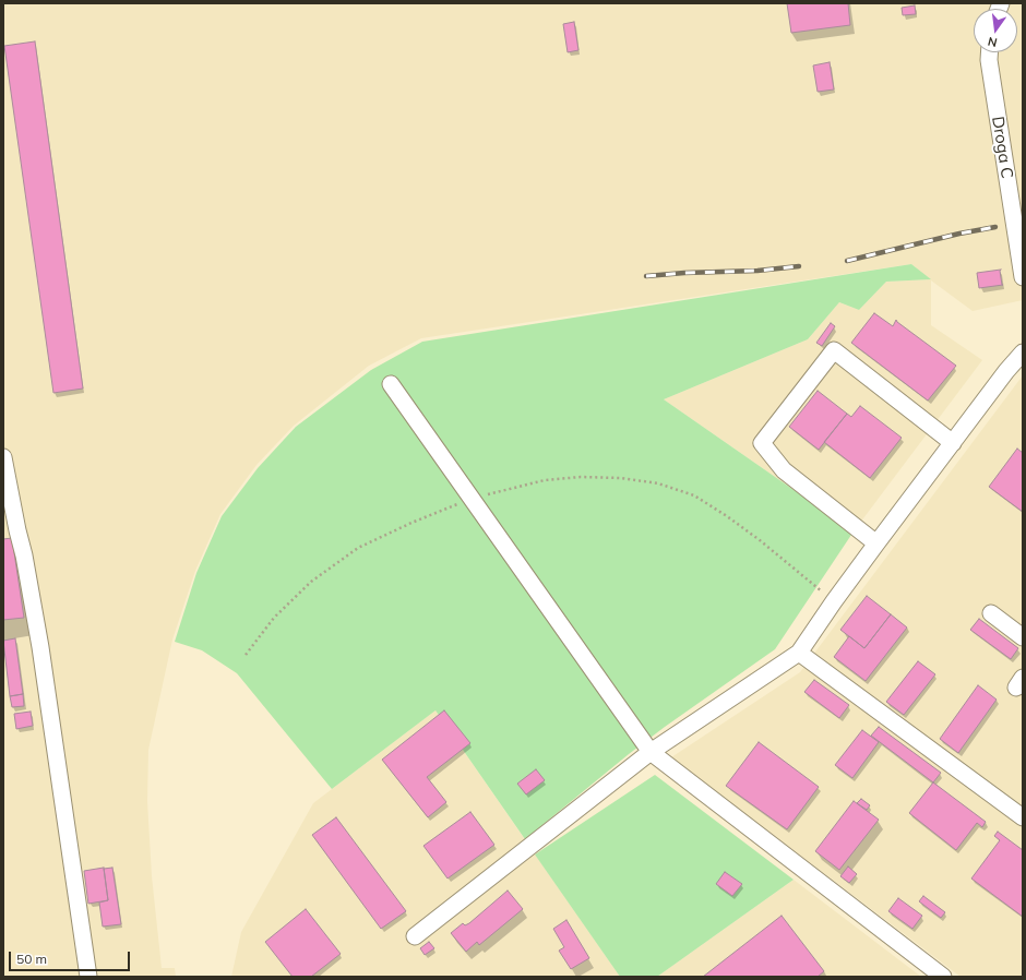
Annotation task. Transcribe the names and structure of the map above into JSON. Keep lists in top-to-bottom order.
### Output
{
  "streets": {
    "street": ["Droga C"]
  },
  "scale_bar": "50 m",
  "north": "bottom"
}
